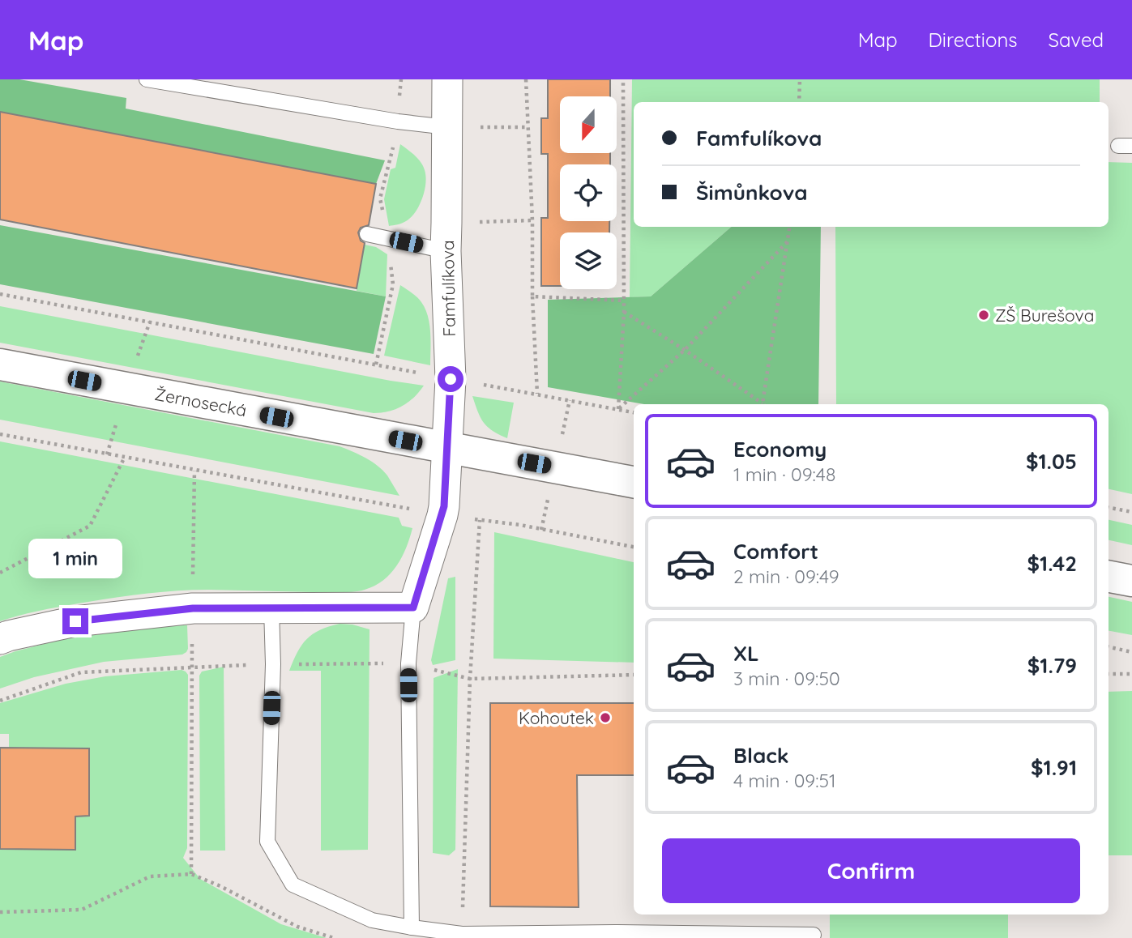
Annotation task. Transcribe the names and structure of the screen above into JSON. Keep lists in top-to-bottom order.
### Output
{
  "streets": {
    "street": ["Famfulíkova", "Žernosecká"]
  },
  "crossings": [
    ["Famfulíkova", "Žernosecká"]
  ],
  "places": ["ZŠ Burešova", "Kohoutek"],
  "north": "bottom",
  "page": {
    "header": "Map",
    "nav": ["Map", "Directions", "Saved"],
    "banner": ["Famfulíkova", "Šimůnkova"],
    "list": [
      {
        "name": "Economy",
        "note": "1 min · 09:48",
        "value": "$1.05"
      },
      {
        "name": "Comfort",
        "note": "2 min · 09:49",
        "value": "$1.42"
      },
      {
        "name": "XL",
        "note": "3 min · 09:50",
        "value": "$1.79"
      },
      {
        "name": "Black",
        "note": "4 min · 09:51",
        "value": "$1.91"
      }
    ],
    "bubble": "1 min",
    "buttons": "Confirm"
  }
}
